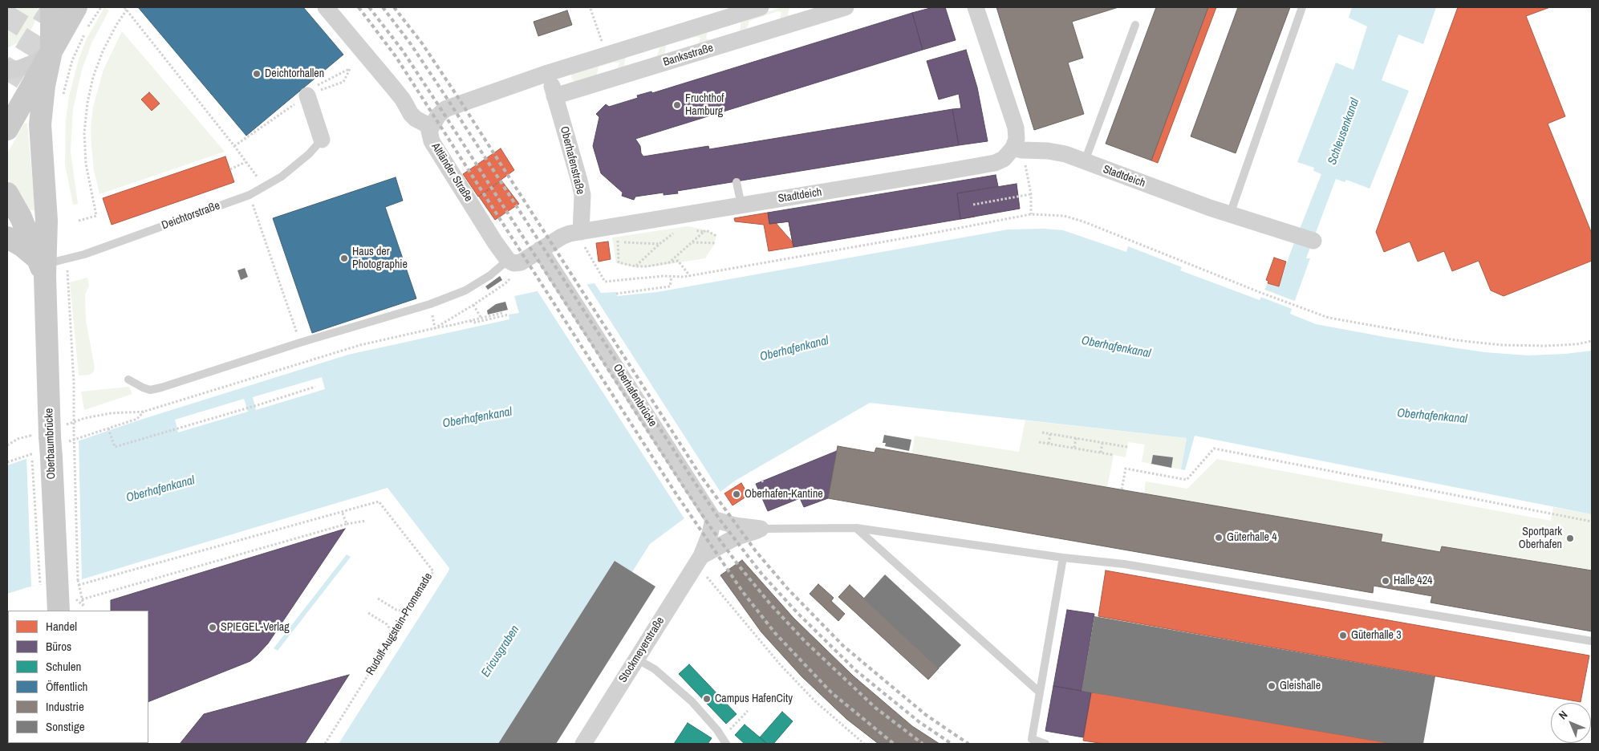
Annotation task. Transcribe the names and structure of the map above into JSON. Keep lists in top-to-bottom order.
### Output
{
  "streets": {
    "main road": ["Oberbaumbrücke"],
    "street": [
      "Banksstraße",
      "Oberhafenstraße",
      "Altländer Straße",
      "Stadtdeich",
      "Oberhafenbrücke",
      "Stockmeyerstraße"
    ],
    "lane": ["Deichtorstraße"],
    "path": ["Rudolf-Augstein-Promenade"]
  },
  "crossings": [
    ["Banksstraße", "Oberhafenstraße"],
    ["Oberhafenstraße", "Stadtdeich"],
    ["Deichtorstraße", "Oberbaumbrücke"],
    ["Oberhafenbrücke", "Stockmeyerstraße"]
  ],
  "water": ["Schleusenkanal", "Oberhafenkanal", "Ericusgraben"],
  "places": [
    "Deichtorhallen",
    "Fruchthof Hamburg",
    "Haus der Photographie",
    "Oberhafen-Kantine",
    "Güterhalle 4",
    "Sportpark Oberhafen",
    "Halle 424",
    "SPIEGEL-Verlag",
    "Güterhalle 3",
    "Gleishalle",
    "Campus HafenCity"
  ],
  "legend": [
    "Handel",
    "Büros",
    "Schulen",
    "Öffentlich",
    "Industrie",
    "Sonstige"
  ],
  "north": "top left"
}
